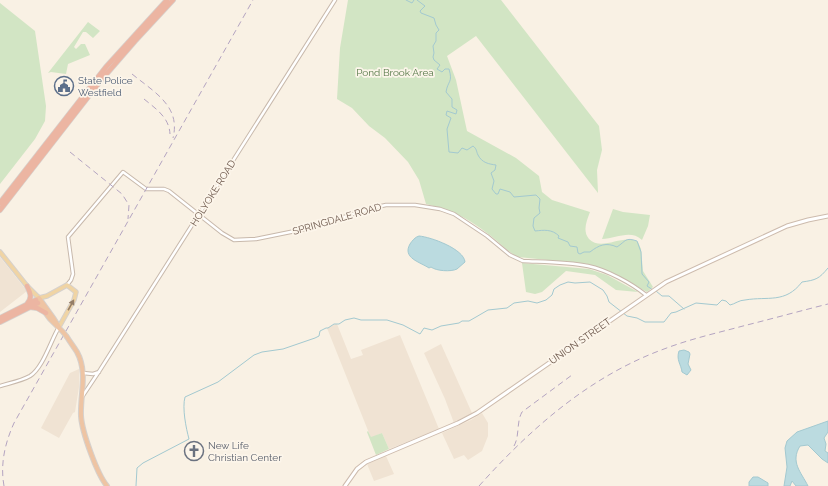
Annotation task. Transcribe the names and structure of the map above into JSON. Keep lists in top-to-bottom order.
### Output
{
  "streets": {
    "main road": ["UNION STREET"],
    "street": ["HOLYOKE ROAD", "SPRINGDALE ROAD"]
  },
  "crossings": [
    ["HOLYOKE ROAD", "SPRINGDALE ROAD"],
    ["SPRINGDALE ROAD", "UNION STREET"]
  ],
  "parks": ["Pond Brook Area"],
  "places": {
    "public building": ["State Police Westfield"],
    "church": ["New Life Christian Center"]
  }
}
